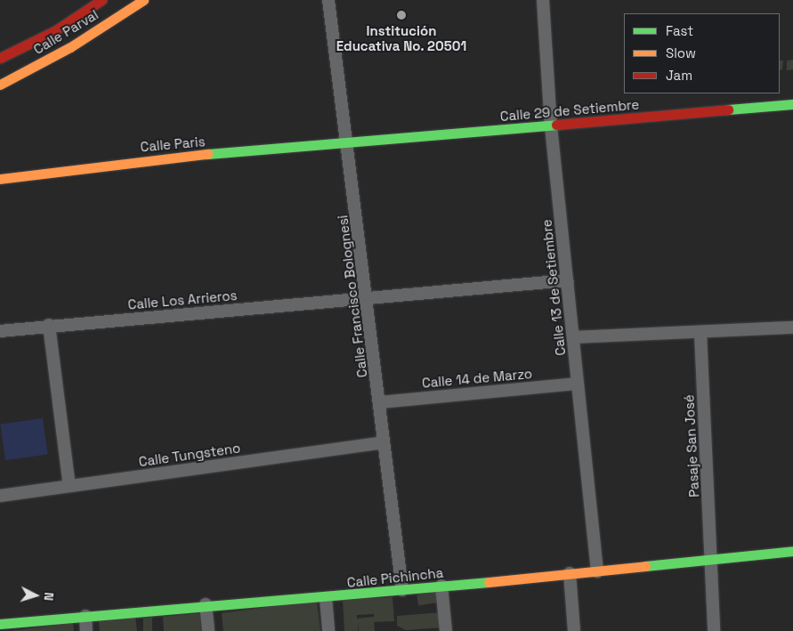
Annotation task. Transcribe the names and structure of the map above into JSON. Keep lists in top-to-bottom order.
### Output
{
  "streets": {
    "street": [
      "Calle Parval",
      "Calle 29 de Setiembre",
      "Calle Paris",
      "Calle 13 de Setiembre",
      "Calle Francisco Bolognesi",
      "Calle Los Arrieros",
      "Calle 14 de Marzo",
      "Pasaje San José",
      "Calle Tungsteno",
      "Calle Pichincha"
    ]
  },
  "crossings": [
    ["Calle 29 de Setiembre", "Calle Paris"],
    ["Calle 29 de Setiembre", "Calle 13 de Setiembre"],
    ["Calle 29 de Setiembre", "Calle Francisco Bolognesi"],
    ["Calle Paris", "Calle Francisco Bolognesi"],
    ["Calle 13 de Setiembre", "Calle Los Arrieros"],
    ["Calle 13 de Setiembre", "Calle 14 de Marzo"],
    ["Calle 13 de Setiembre", "Calle Pichincha"],
    ["Calle Francisco Bolognesi", "Calle Los Arrieros"],
    ["Calle Francisco Bolognesi", "Calle 14 de Marzo"],
    ["Calle Francisco Bolognesi", "Calle Tungsteno"],
    ["Calle Francisco Bolognesi", "Calle Pichincha"],
    ["Pasaje San José", "Calle Pichincha"]
  ],
  "places": ["Institución Educativa No. 20501"],
  "legend": ["Fast", "Slow", "Jam"],
  "north": "right"
}
